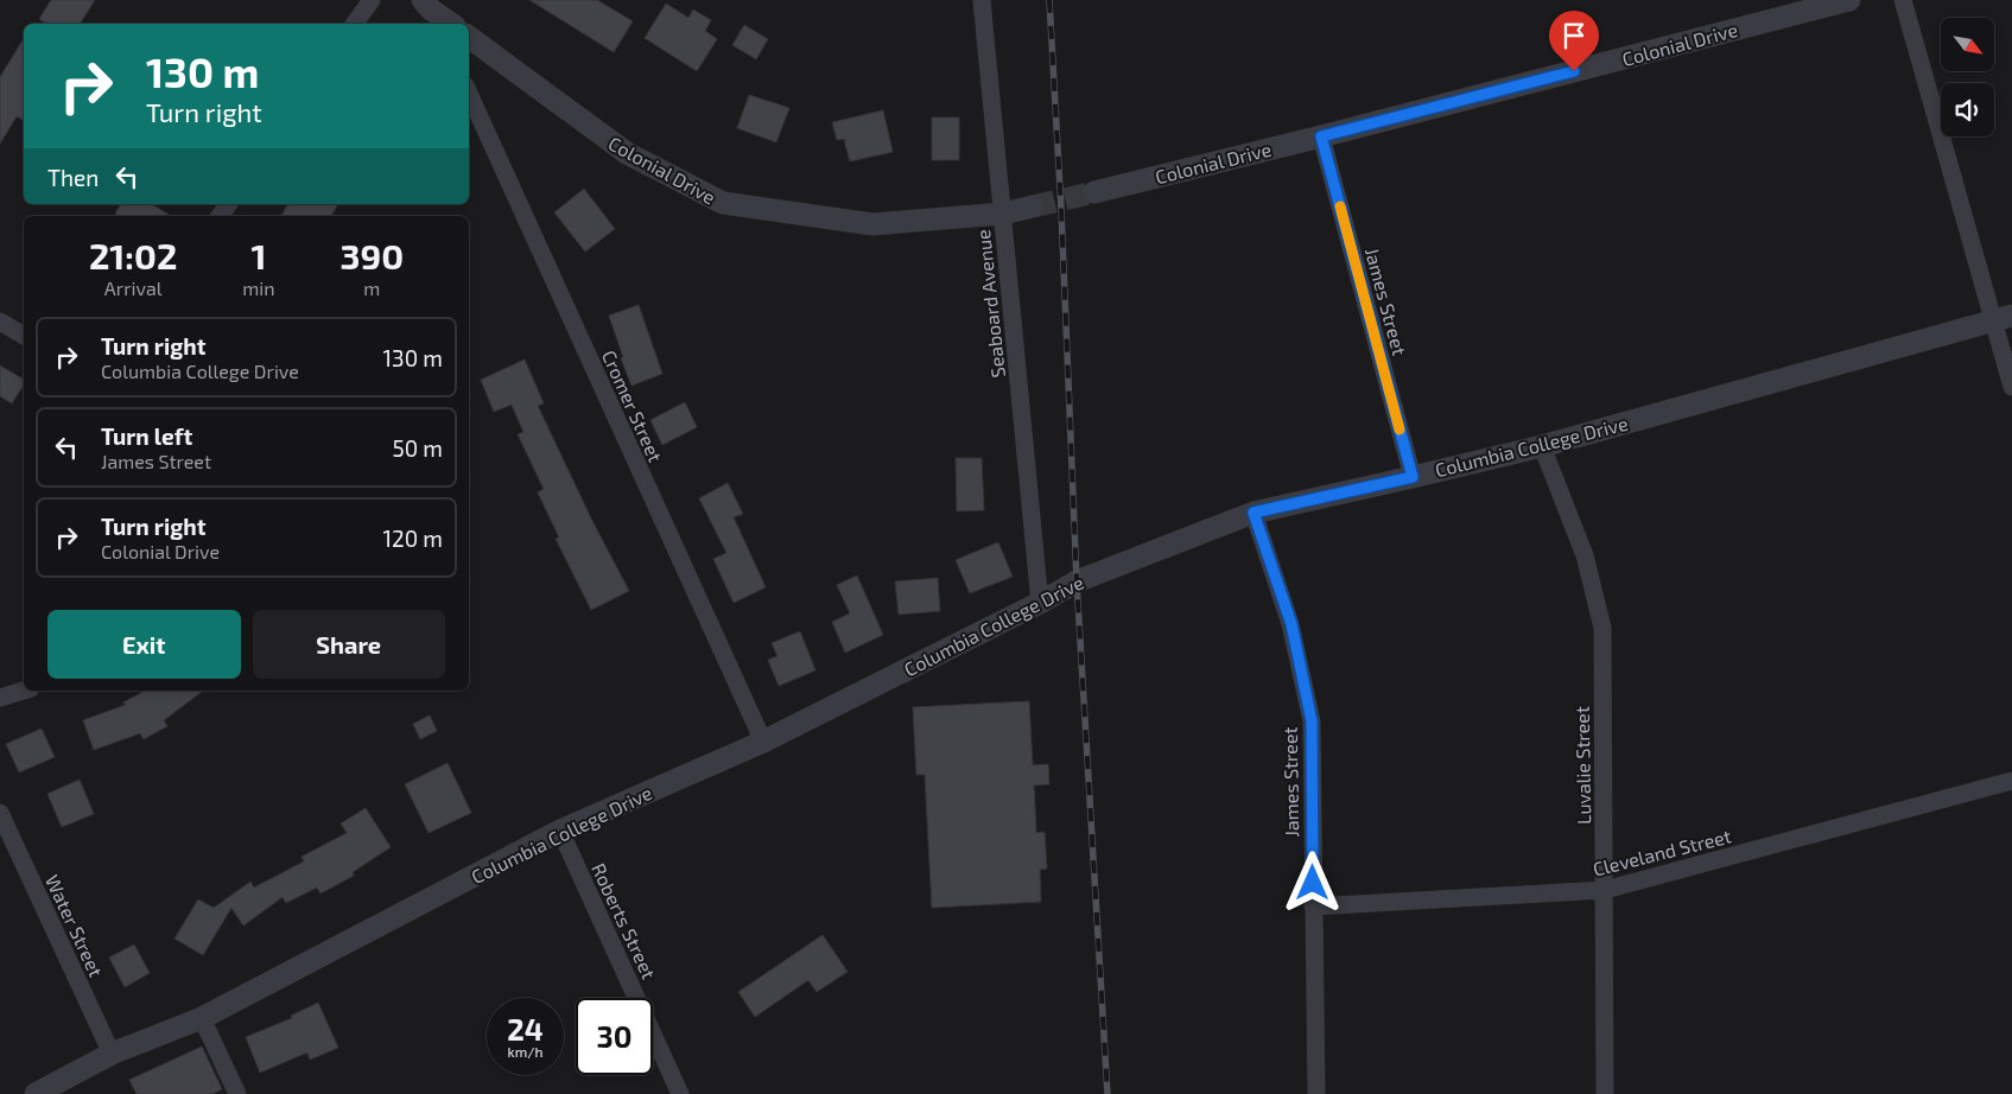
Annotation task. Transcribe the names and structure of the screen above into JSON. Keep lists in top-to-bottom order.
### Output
{
  "streets": {
    "street": [
      "Colonial Drive",
      "James Street",
      "Seaboard Avenue",
      "Cromer Street",
      "Columbia College Drive",
      "Luvalie Street",
      "Cleveland Street",
      "Roberts Street",
      "Water Street"
    ]
  },
  "crossings": [
    ["Colonial Drive", "James Street"],
    ["Colonial Drive", "Seaboard Avenue"],
    ["James Street", "Columbia College Drive"],
    ["James Street", "Cleveland Street"],
    ["Seaboard Avenue", "Columbia College Drive"],
    ["Cromer Street", "Columbia College Drive"],
    ["Columbia College Drive", "Luvalie Street"],
    ["Columbia College Drive", "Roberts Street"],
    ["Columbia College Drive", "Water Street"],
    ["Luvalie Street", "Cleveland Street"]
  ],
  "north": "bottom right",
  "page": {
    "turn": ["130 m", "Turn right"],
    "then": "Then",
    "eta": [
      "21:02",
      "Arrival",
      "1",
      "min",
      "390",
      "m"
    ],
    "list": [
      {
        "name": "Turn right",
        "note": "Columbia College Drive",
        "value": "130 m"
      },
      {
        "name": "Turn left",
        "note": "James Street",
        "value": "50 m"
      },
      {
        "name": "Turn right",
        "note": "Colonial Drive",
        "value": "120 m"
      }
    ],
    "buttons": ["Exit", "Share"],
    "speed": "24 km/h",
    "limit": "30"
  }
}
